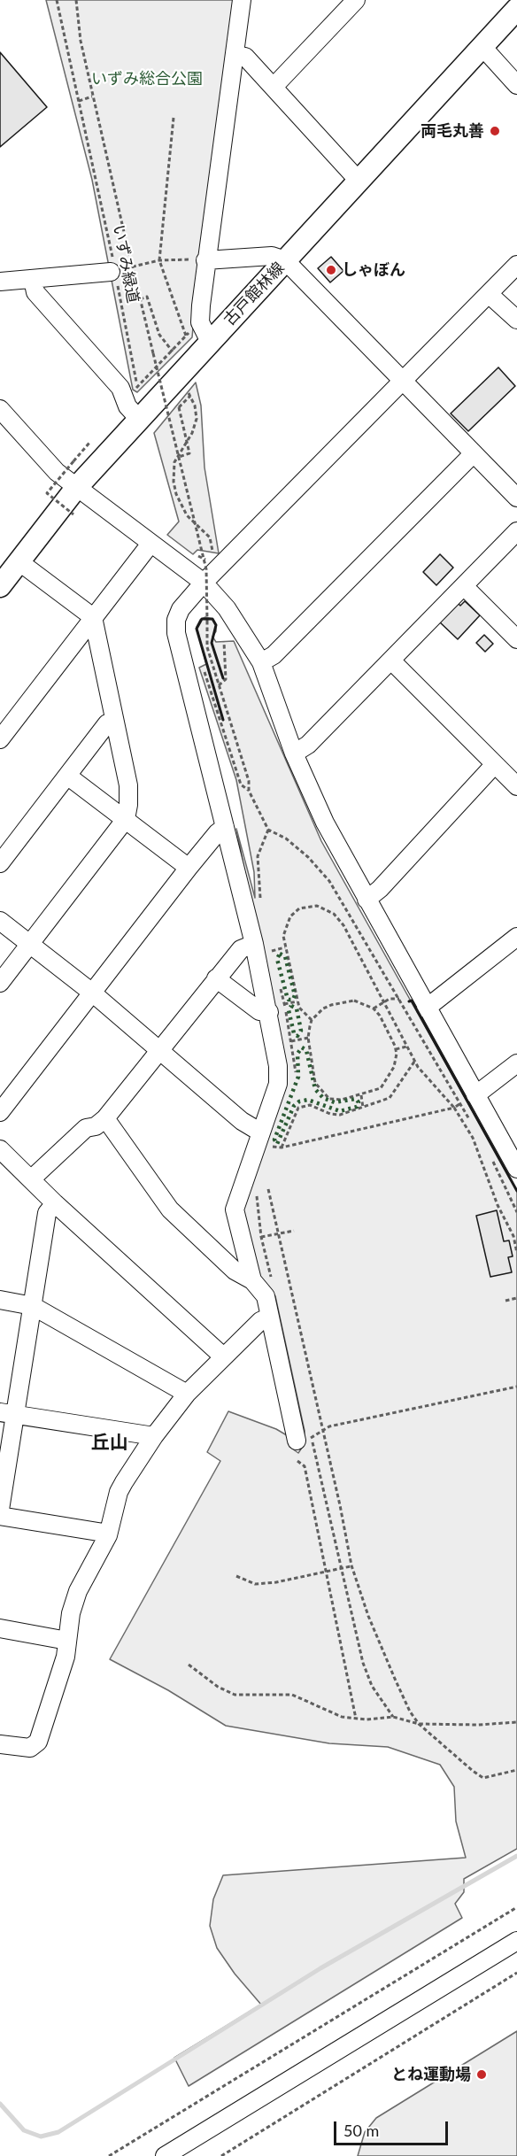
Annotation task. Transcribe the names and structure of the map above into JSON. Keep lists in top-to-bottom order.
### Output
{
  "streets": {
    "main road": ["古戸館林線"],
    "path": ["いずみ緑道"]
  },
  "districts": ["丘山"],
  "parks": ["いずみ総合公園"],
  "places": ["両毛丸善", "しゃぼん", "とね運動場"],
  "scale_bar": "50 m"
}
